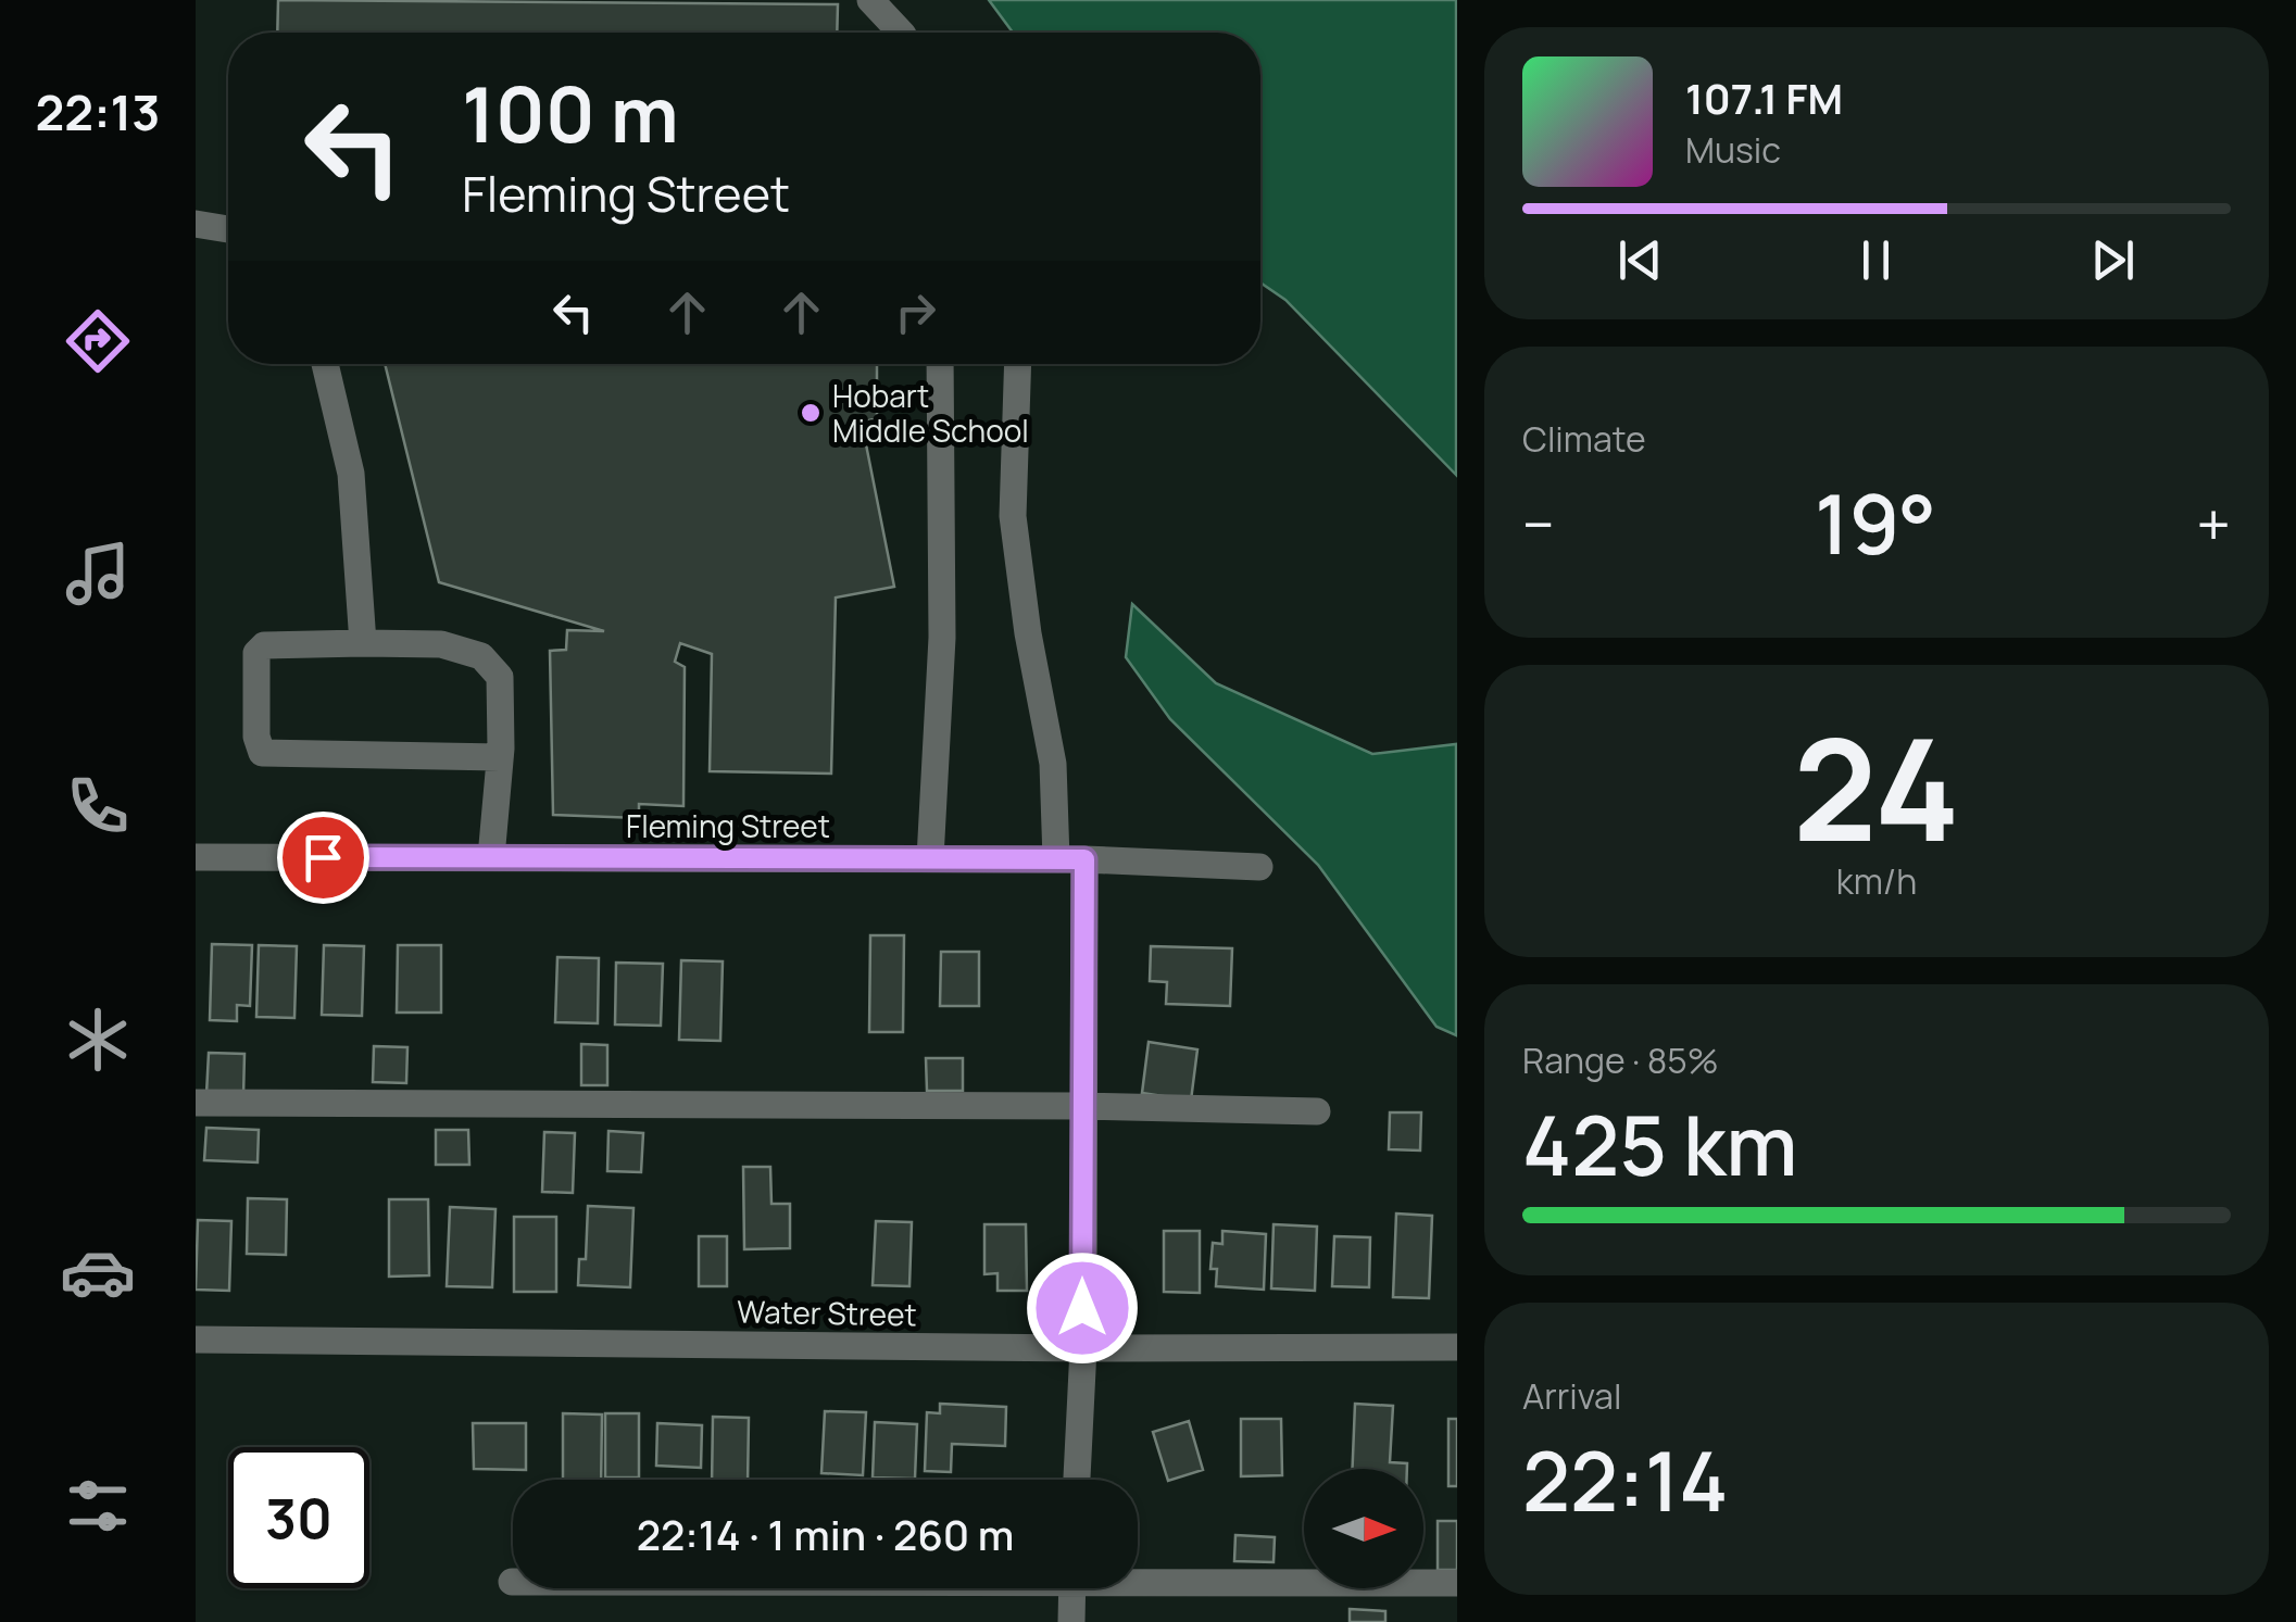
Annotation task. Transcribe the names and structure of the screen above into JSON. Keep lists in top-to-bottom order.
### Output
{
  "streets": {
    "street": ["Fleming Street", "Water Street"]
  },
  "places": ["Hobart Middle School"],
  "north": "right",
  "page": {
    "tabs": "22:13",
    "turn": ["100 m", "Fleming Street"],
    "song": ["107.1 FM", "Music"],
    "tile": [
      "Climate",
      ["24", "km/h"],
      ["Range · 85%", "425 km"],
      ["Arrival", "22:14"]
    ],
    "heat": ["−", "19°", "+"],
    "limit": "30",
    "trip": "22:14 · 1 min · 260 m"
  }
}
